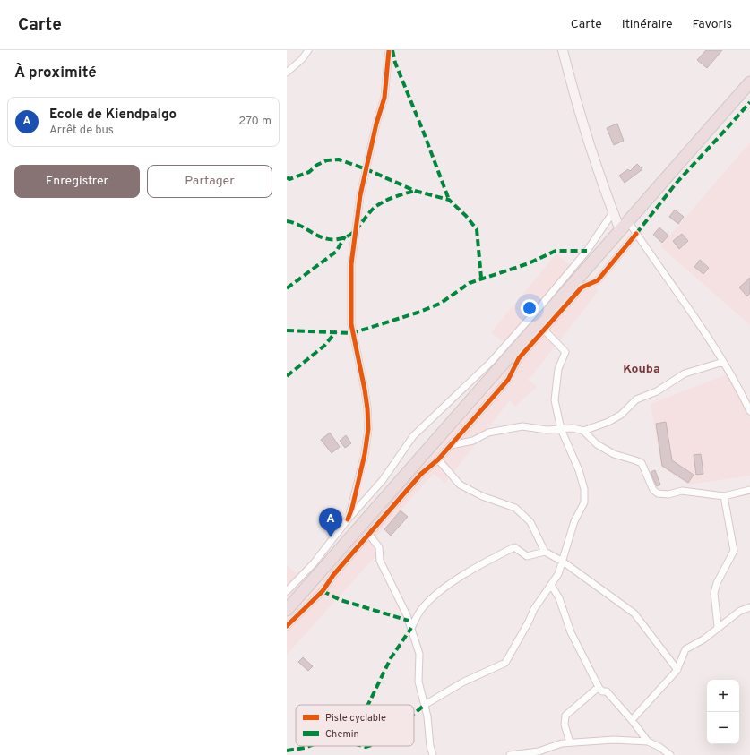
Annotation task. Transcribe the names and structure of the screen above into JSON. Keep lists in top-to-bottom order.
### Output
{
  "districts": ["Kouba"],
  "legend": ["Piste cyclable", "Chemin"],
  "page": {
    "header": "Carte",
    "nav": ["Carte", "Itinéraire", "Favoris"],
    "heading": "À proximité",
    "list": [
      {
        "mark": "A",
        "name": "Ecole de Kiendpalgo",
        "note": "Arrêt de bus",
        "value": "270 m"
      }
    ],
    "buttons": ["Enregistrer", "Partager"],
    "pins": "A",
    "map_buttons": ["+", "−"]
  }
}
